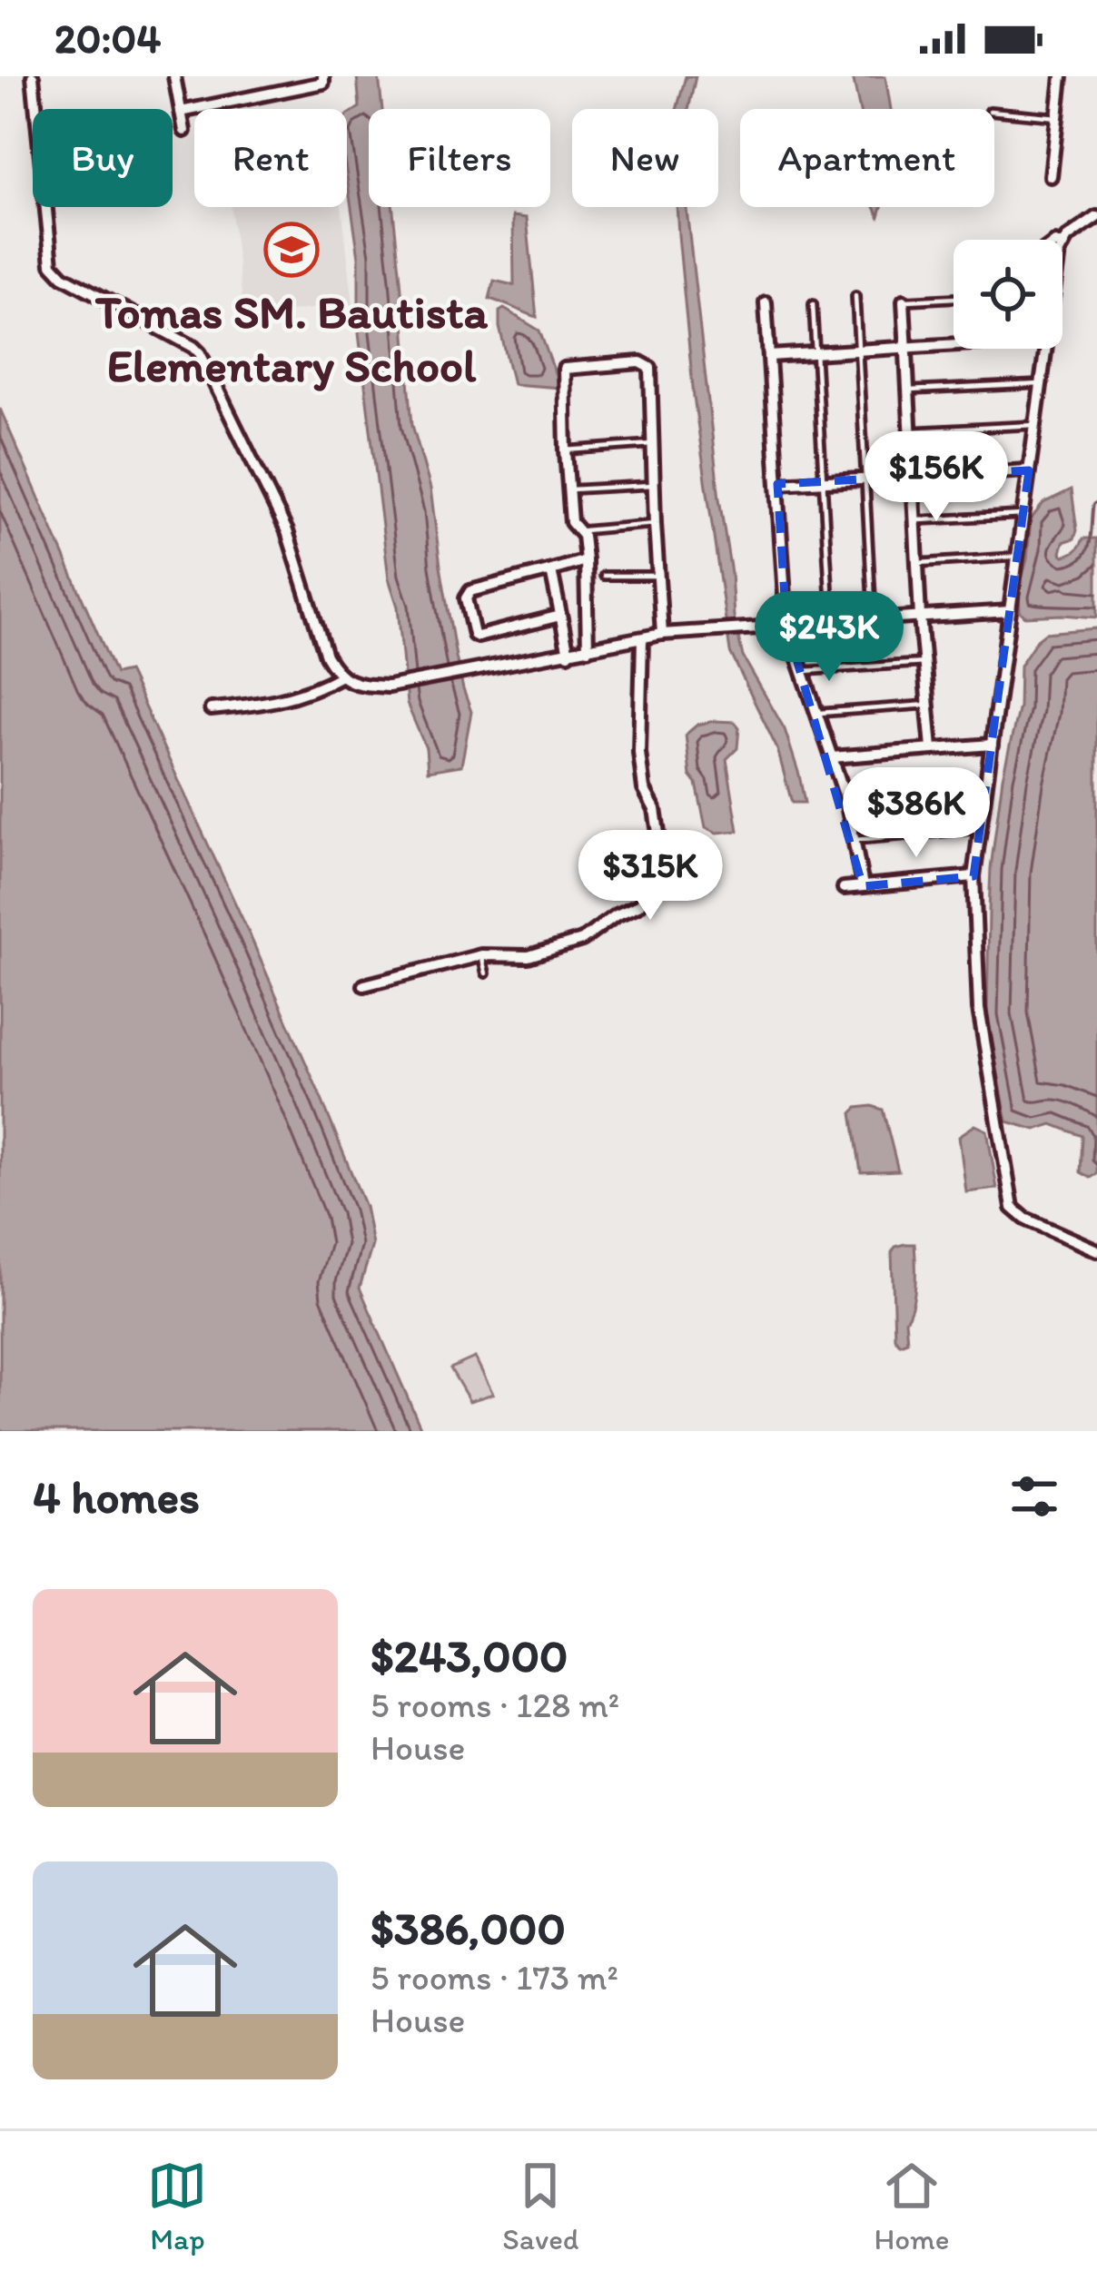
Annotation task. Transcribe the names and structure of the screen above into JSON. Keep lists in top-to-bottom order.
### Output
{
  "places": {
    "school or university": ["Tomas SM. Bautista Elementary School"]
  },
  "page": {
    "status": "20:04",
    "chip": [
      "Buy",
      "Rent",
      "Filters",
      "New",
      "Apartment"
    ],
    "price": [
      "$156K",
      "$243K",
      "$386K",
      "$315K"
    ],
    "heading": "4 homes",
    "list": [
      {
        "name": "$243,000",
        "note": "5 rooms · 128 m² · House"
      },
      {
        "name": "$386,000",
        "note": "5 rooms · 173 m² · House"
      }
    ],
    "tabs": ["Map", "Saved", "Home"]
  }
}
